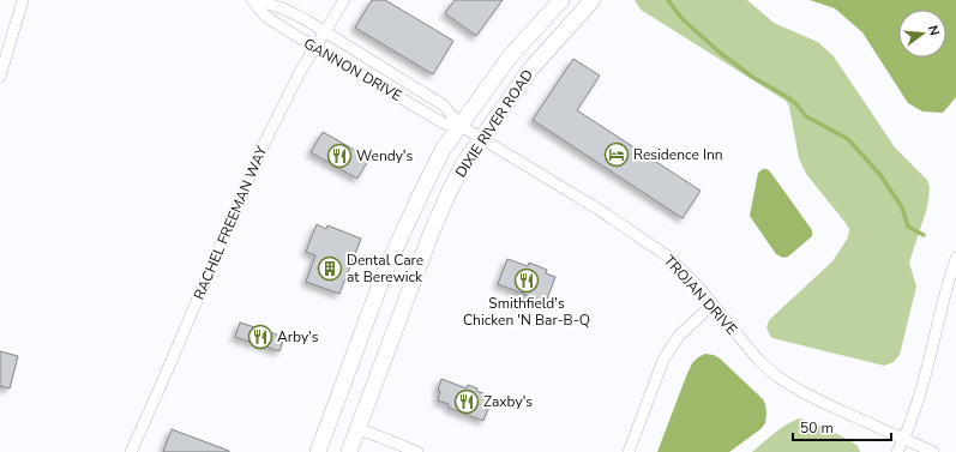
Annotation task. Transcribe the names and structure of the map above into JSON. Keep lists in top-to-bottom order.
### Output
{
  "streets": {
    "street": [
      "GANNON DRIVE",
      "DIXIE RIVER ROAD",
      "RACHEL FREEMAN WAY",
      "TROJAN DRIVE"
    ]
  },
  "crossings": [
    ["GANNON DRIVE", "DIXIE RIVER ROAD"],
    ["GANNON DRIVE", "RACHEL FREEMAN WAY"],
    ["GANNON DRIVE", "TROJAN DRIVE"],
    ["DIXIE RIVER ROAD", "TROJAN DRIVE"]
  ],
  "places": {
    "hotel": ["Residence Inn"],
    "restaurant": [
      "Wendy's",
      "Smithfield's Chicken 'N Bar-B-Q",
      "Arby's",
      "Zaxby's"
    ],
    "building": ["Dental Care at Berewick"]
  },
  "scale_bar": "50 m",
  "north": "right"
}
